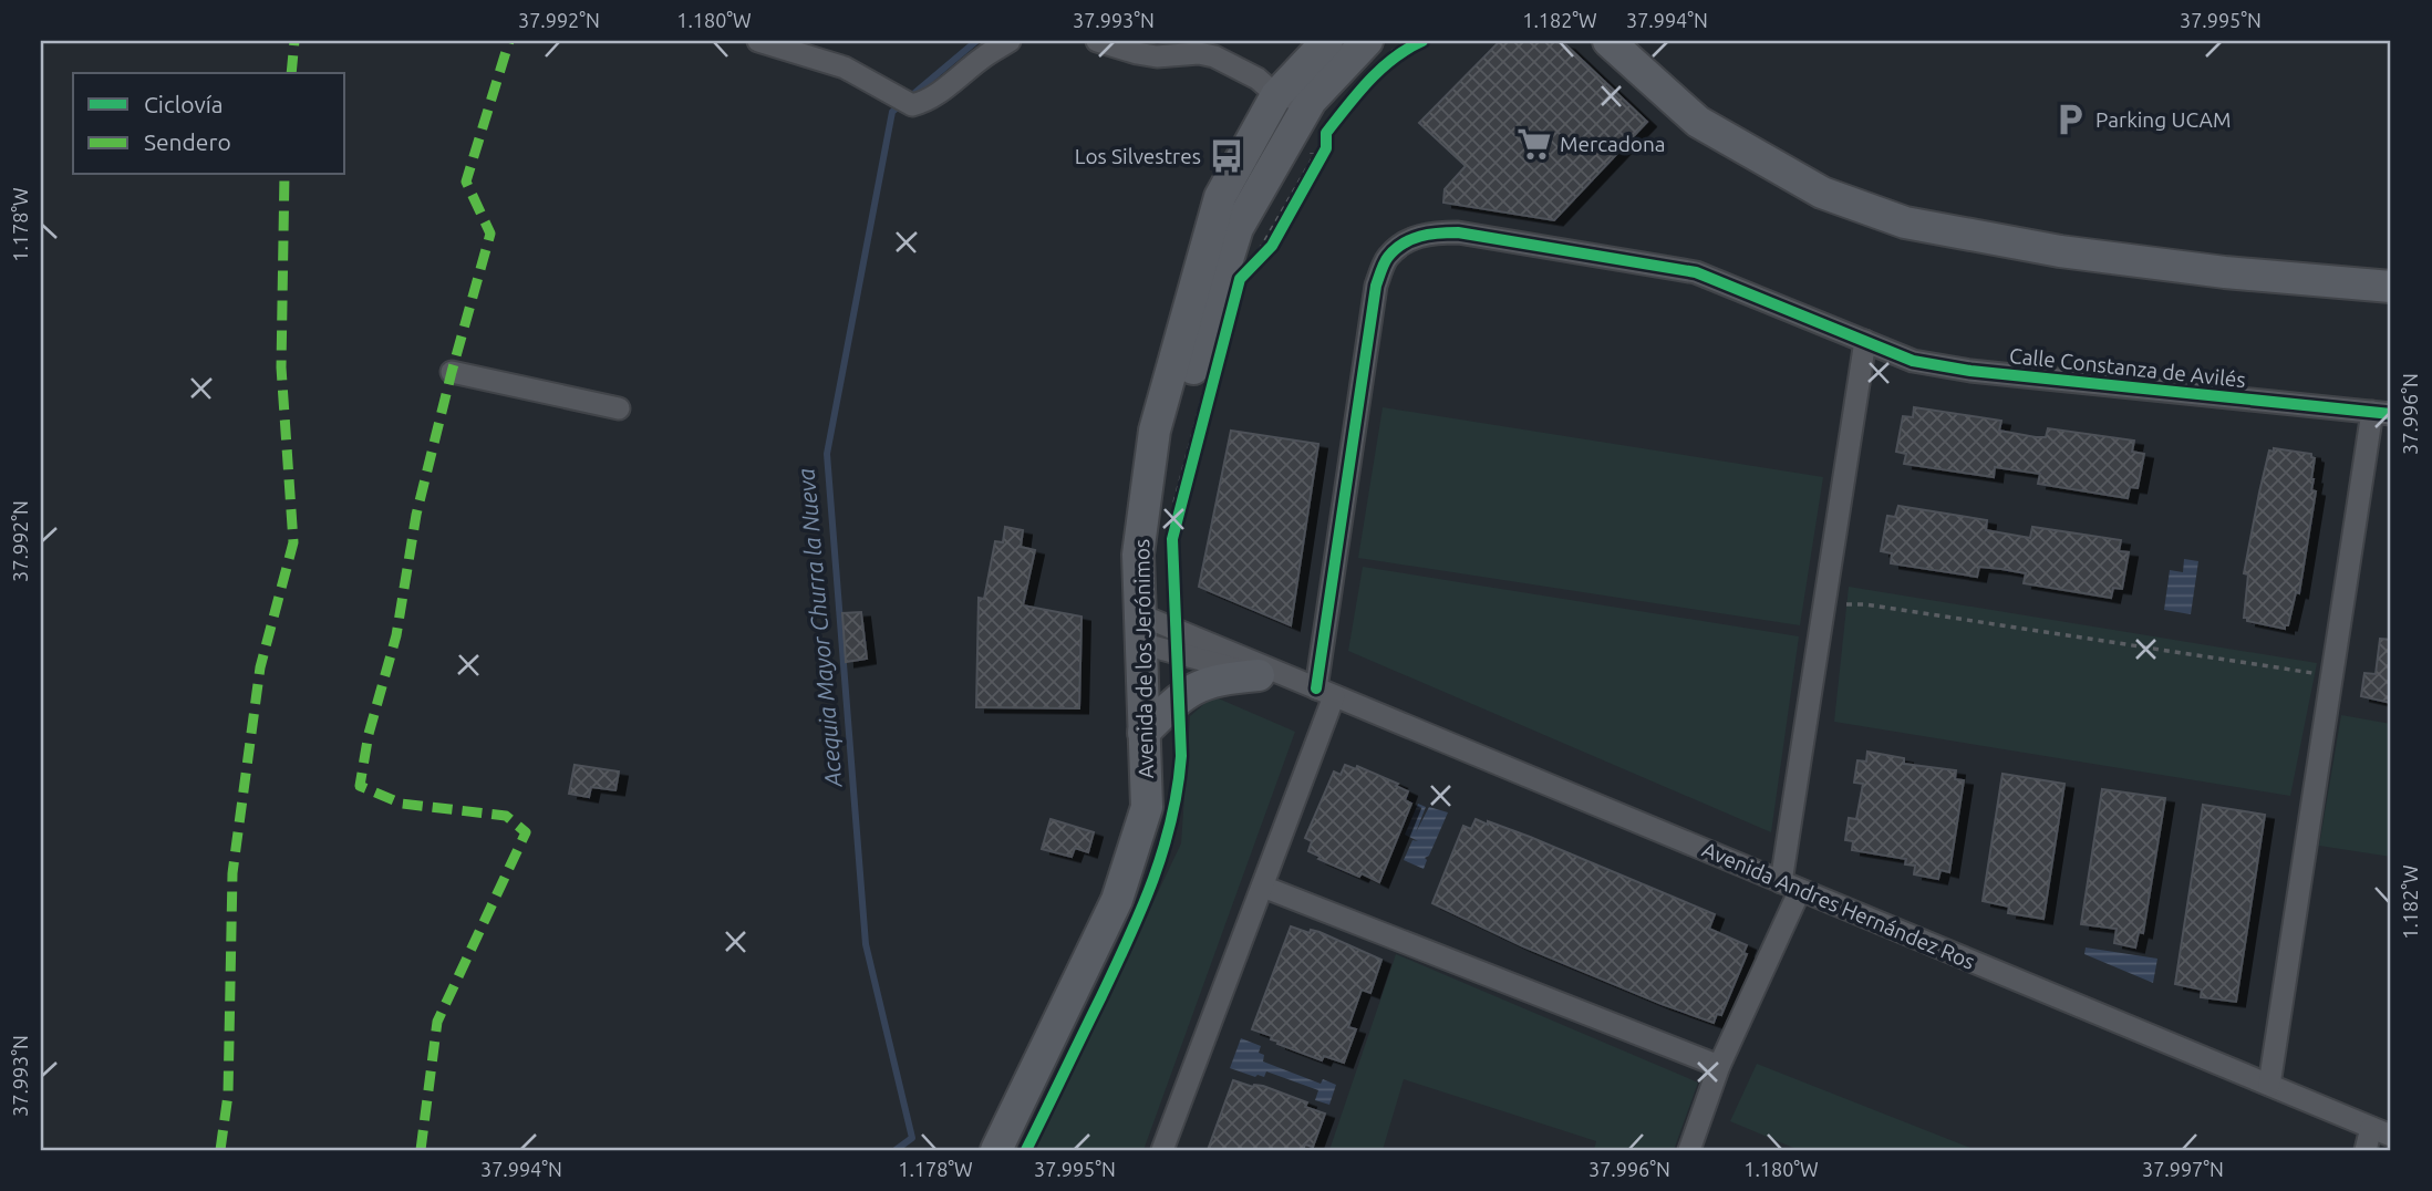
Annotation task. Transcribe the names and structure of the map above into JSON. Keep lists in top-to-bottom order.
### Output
{
  "streets": {
    "main road": ["Avenida de los Jerónimos"],
    "street": ["Calle Constanza de Avilés", "Avenida Andres Hernández Ros"]
  },
  "crossings": [
    ["Calle Constanza de Avilés", "Avenida Andres Hernández Ros"],
    ["Avenida de los Jerónimos", "Avenida Andres Hernández Ros"]
  ],
  "water": ["Acequia Mayor Churra la Nueva"],
  "places": {
    "parking": ["Parking UCAM"],
    "supermarket": ["Mercadona"],
    "bus stop": ["Los Silvestres"]
  },
  "legend": ["Ciclovía", "Sendero"],
  "coordinates": [
    "37.992°N",
    "1.180°W",
    "37.993°N",
    "1.182°W",
    "37.994°N",
    "37.995°N",
    "1.178°W",
    "37.996°N",
    "37.997°N"
  ]
}
